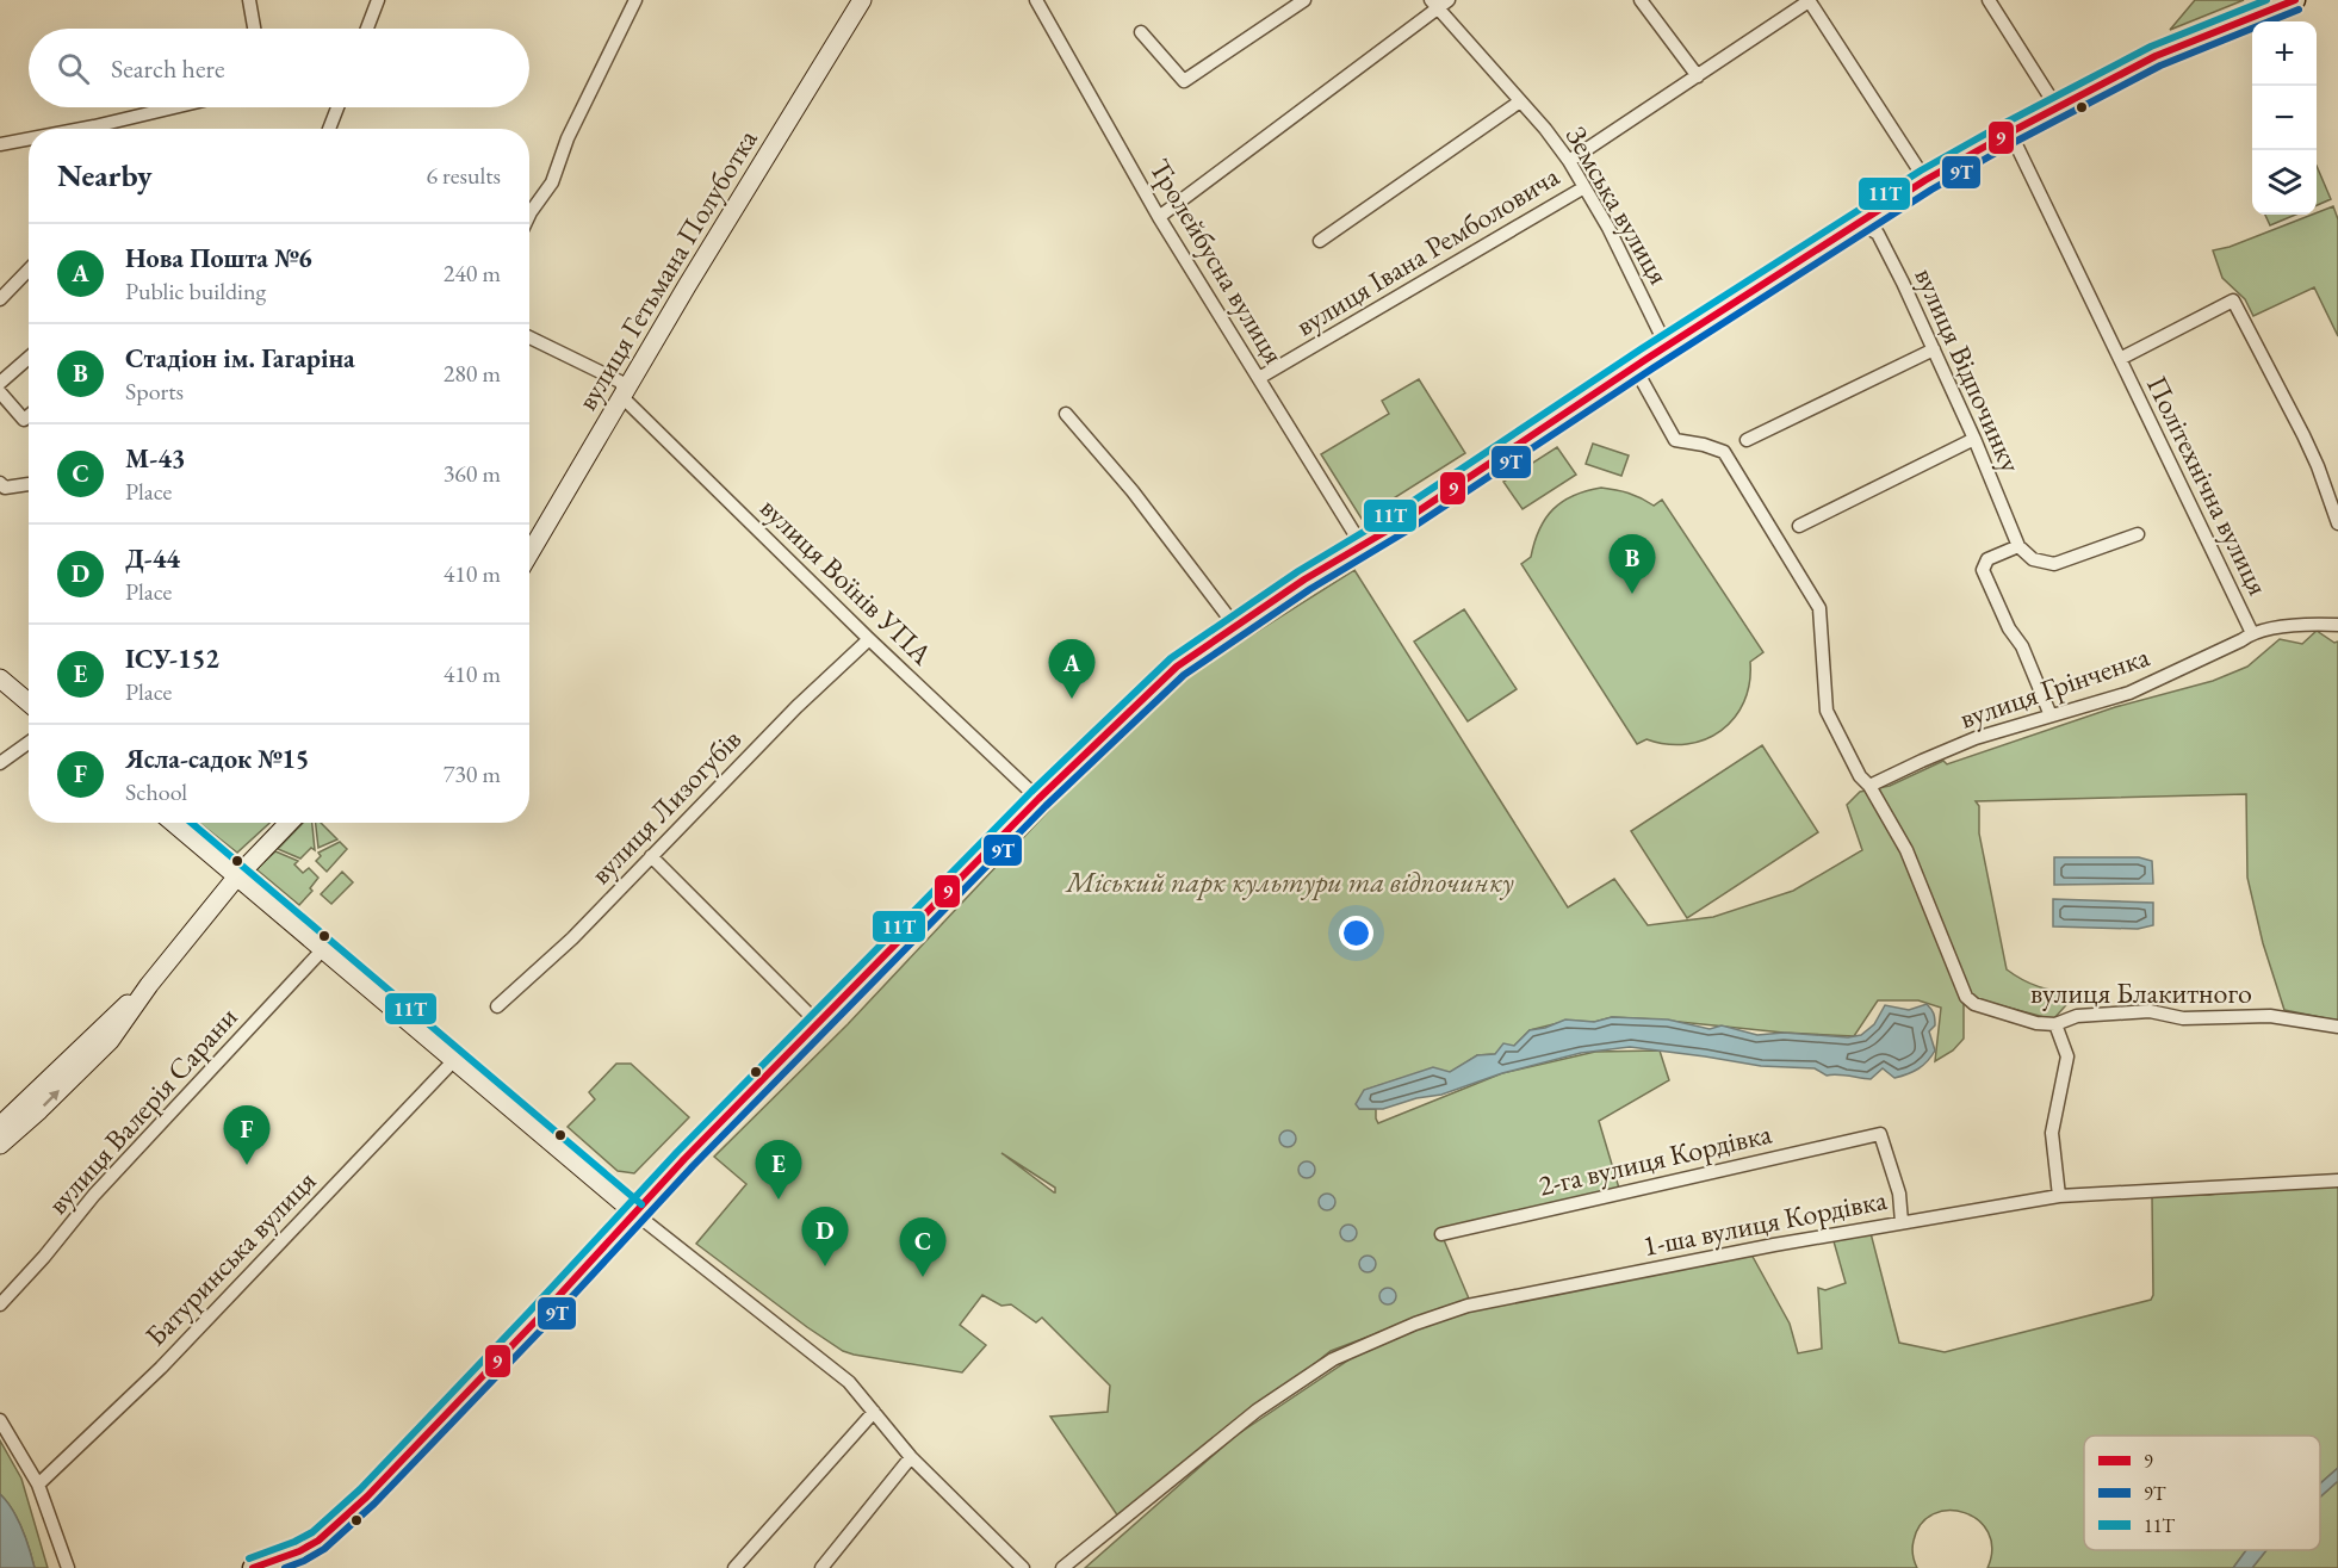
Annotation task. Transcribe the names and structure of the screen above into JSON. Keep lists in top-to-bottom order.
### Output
{
  "streets": {
    "street": [
      "Земська вулиця",
      "вулиця Івана Ремболовича",
      "Тролейбусна вулиця",
      "вулиця Гетьмана Полуботка",
      "вулиця Відпочинку",
      "Політехнічна вулиця",
      "вулиця Воїнів УПА",
      "вулиця Грінченка",
      "вулиця Лизогубів",
      "вулиця Блакитного",
      "вулиця Валерія Сарани",
      "2-га вулиця Кордівка",
      "1-ша вулиця Кордівка",
      "Батуринська вулиця"
    ]
  },
  "crossings": [
    ["Земська вулиця", "вулиця Івана Ремболовича"],
    ["вулиця Івана Ремболовича", "Тролейбусна вулиця"],
    ["вулиця Гетьмана Полуботка", "вулиця Воїнів УПА"],
    ["Політехнічна вулиця", "вулиця Грінченка"],
    ["вулиця Воїнів УПА", "вулиця Лизогубів"],
    ["вулиця Грінченка", "вулиця Блакитного"],
    ["2-га вулиця Кордівка", "1-ша вулиця Кордівка"]
  ],
  "parks": ["Міський парк культури та відпочинку"],
  "lines": ["transit line 9", "transit line 11Т", "transit line 9Т"],
  "legend": ["9", "9Т", "11Т"],
  "page": {
    "map_buttons": ["+", "−"],
    "search": "Search here",
    "heading": ["Nearby", "6 results"],
    "list": [
      {
        "mark": "A",
        "name": "Нова Пошта №6",
        "note": "Public building",
        "value": "240 m"
      },
      {
        "mark": "B",
        "name": "Стадіон ім. Гагаріна",
        "note": "Sports",
        "value": "280 m"
      },
      {
        "mark": "C",
        "name": "М-43",
        "note": "Place",
        "value": "360 m"
      },
      {
        "mark": "D",
        "name": "Д-44",
        "note": "Place",
        "value": "410 m"
      },
      {
        "mark": "E",
        "name": "ІСУ-152",
        "note": "Place",
        "value": "410 m"
      },
      {
        "mark": "F",
        "name": "Ясла-садок №15",
        "note": "School",
        "value": "730 m"
      }
    ],
    "pins": [
      "B",
      "A",
      "F",
      "E",
      "D",
      "C"
    ]
  }
}
